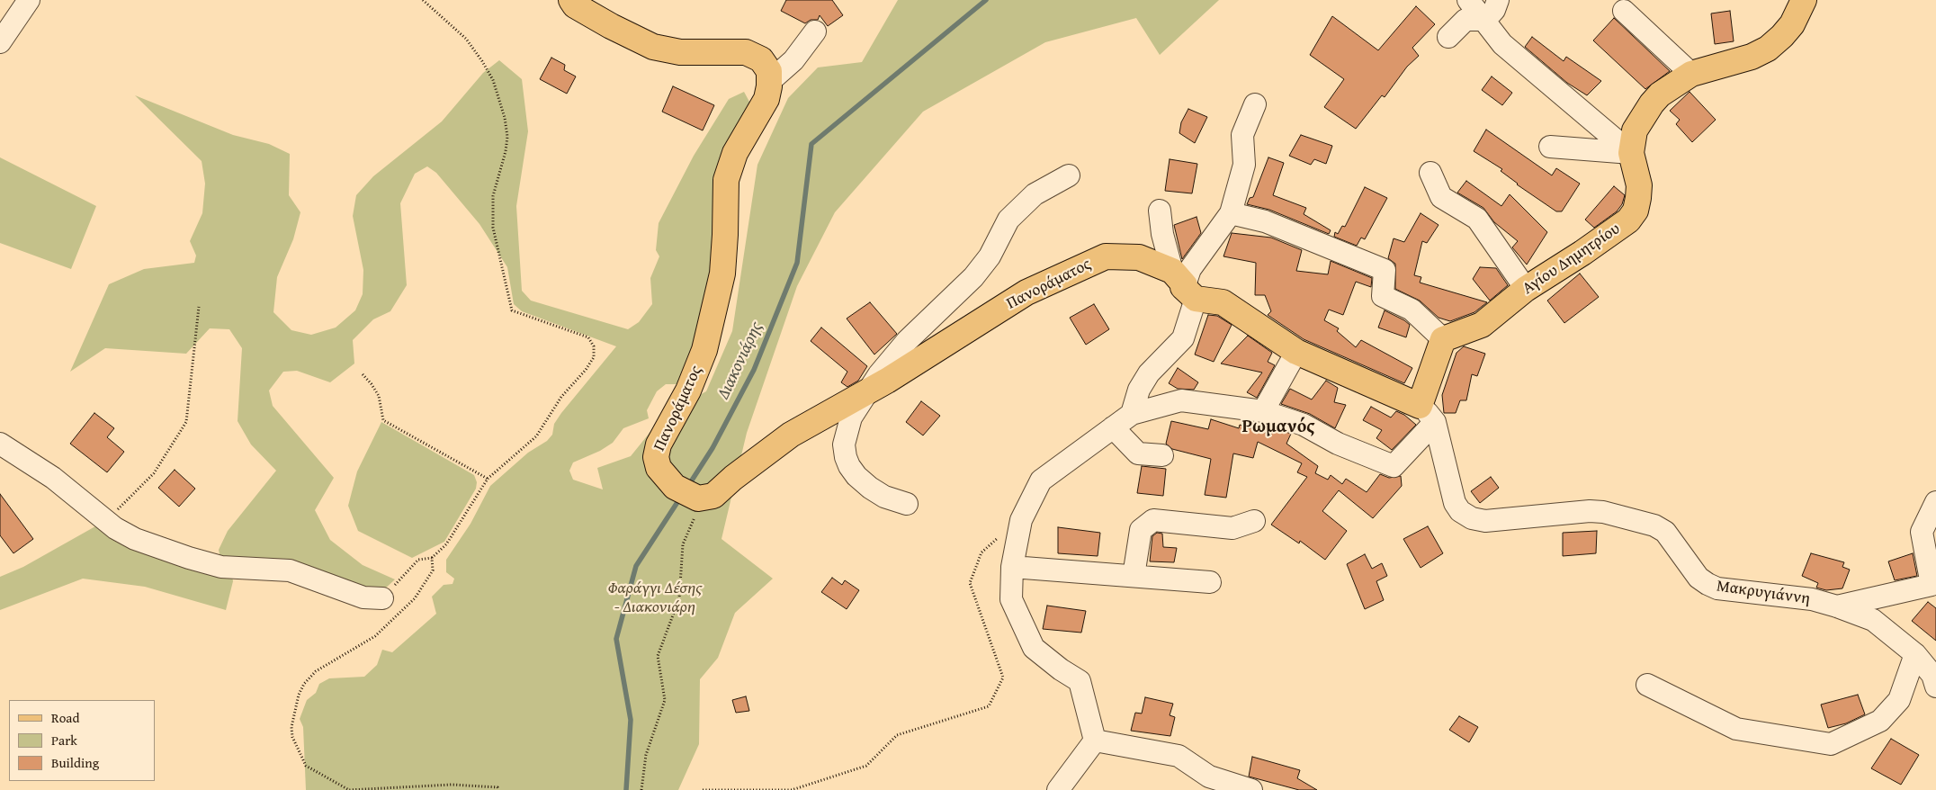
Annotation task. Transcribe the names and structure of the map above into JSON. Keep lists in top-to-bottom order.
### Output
{
  "streets": {
    "main road": ["Αγίου Δημητρίου", "Πανοράματος"],
    "street": ["Μακρυγιάννη"]
  },
  "crossings": [
    ["Πανοράματος", "Μακρυγιάννη"]
  ],
  "districts": ["Ρωμανός"],
  "water": ["Διακονιάρης"],
  "parks": ["Φαράγγι Δέσης - Διακονιάρη"],
  "legend": ["Road", "Park", "Building"]
}
